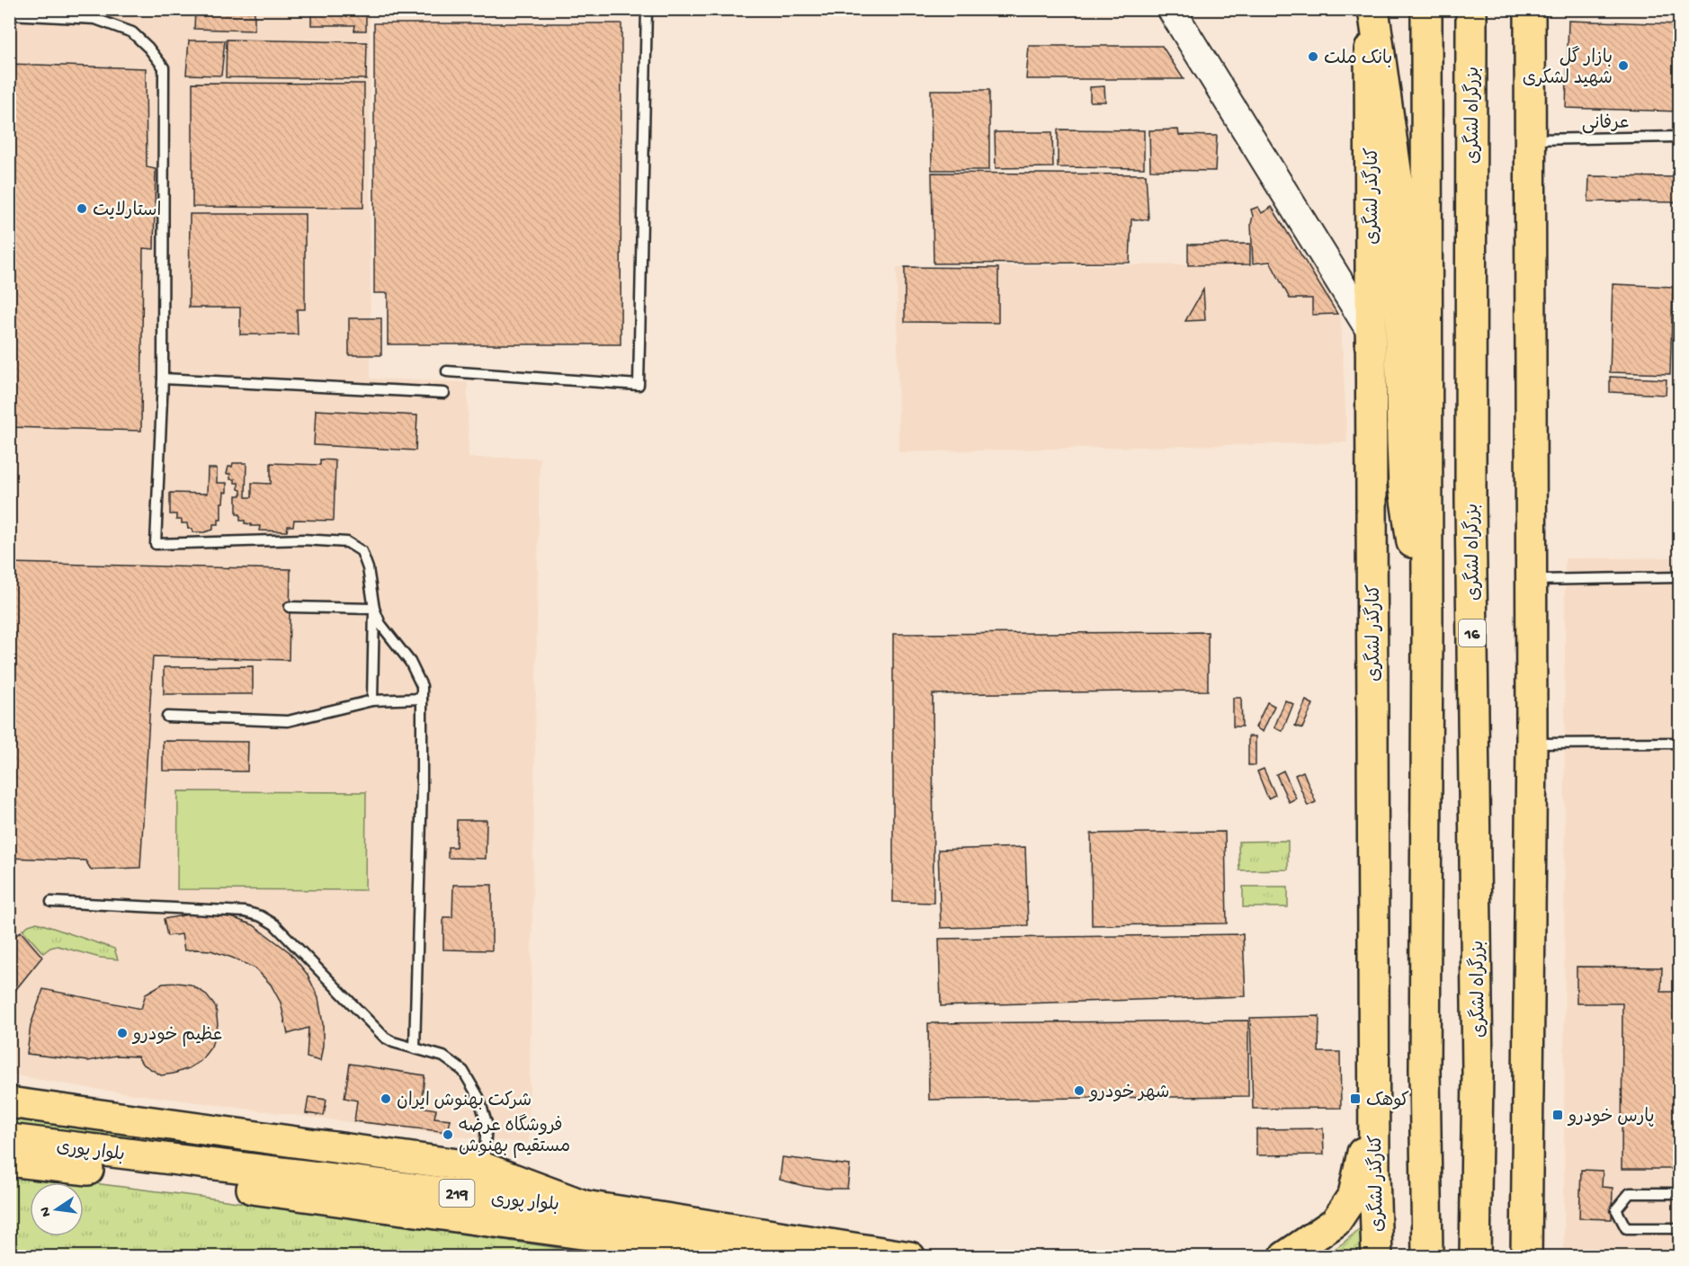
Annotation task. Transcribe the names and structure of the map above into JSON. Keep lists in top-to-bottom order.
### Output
{
  "streets": {
    "main road": [
      "بزرگراه لشگری",
      "کنارگذر لشگری",
      "16",
      "بلوار پوری",
      "219"
    ],
    "lane": ["عرفانی"]
  },
  "places": {
    "other": [
      "بانک ملت",
      "بازار گل شهید لشکری",
      "استارلایت",
      "عظیم خودرو",
      "شهر خودرو",
      "شرکت بهنوش ایران",
      "فروشگاه عرضه مستقیم بهنوش"
    ],
    "transit": ["کوهک", "پارس خودرو"]
  },
  "north": "left"
}
